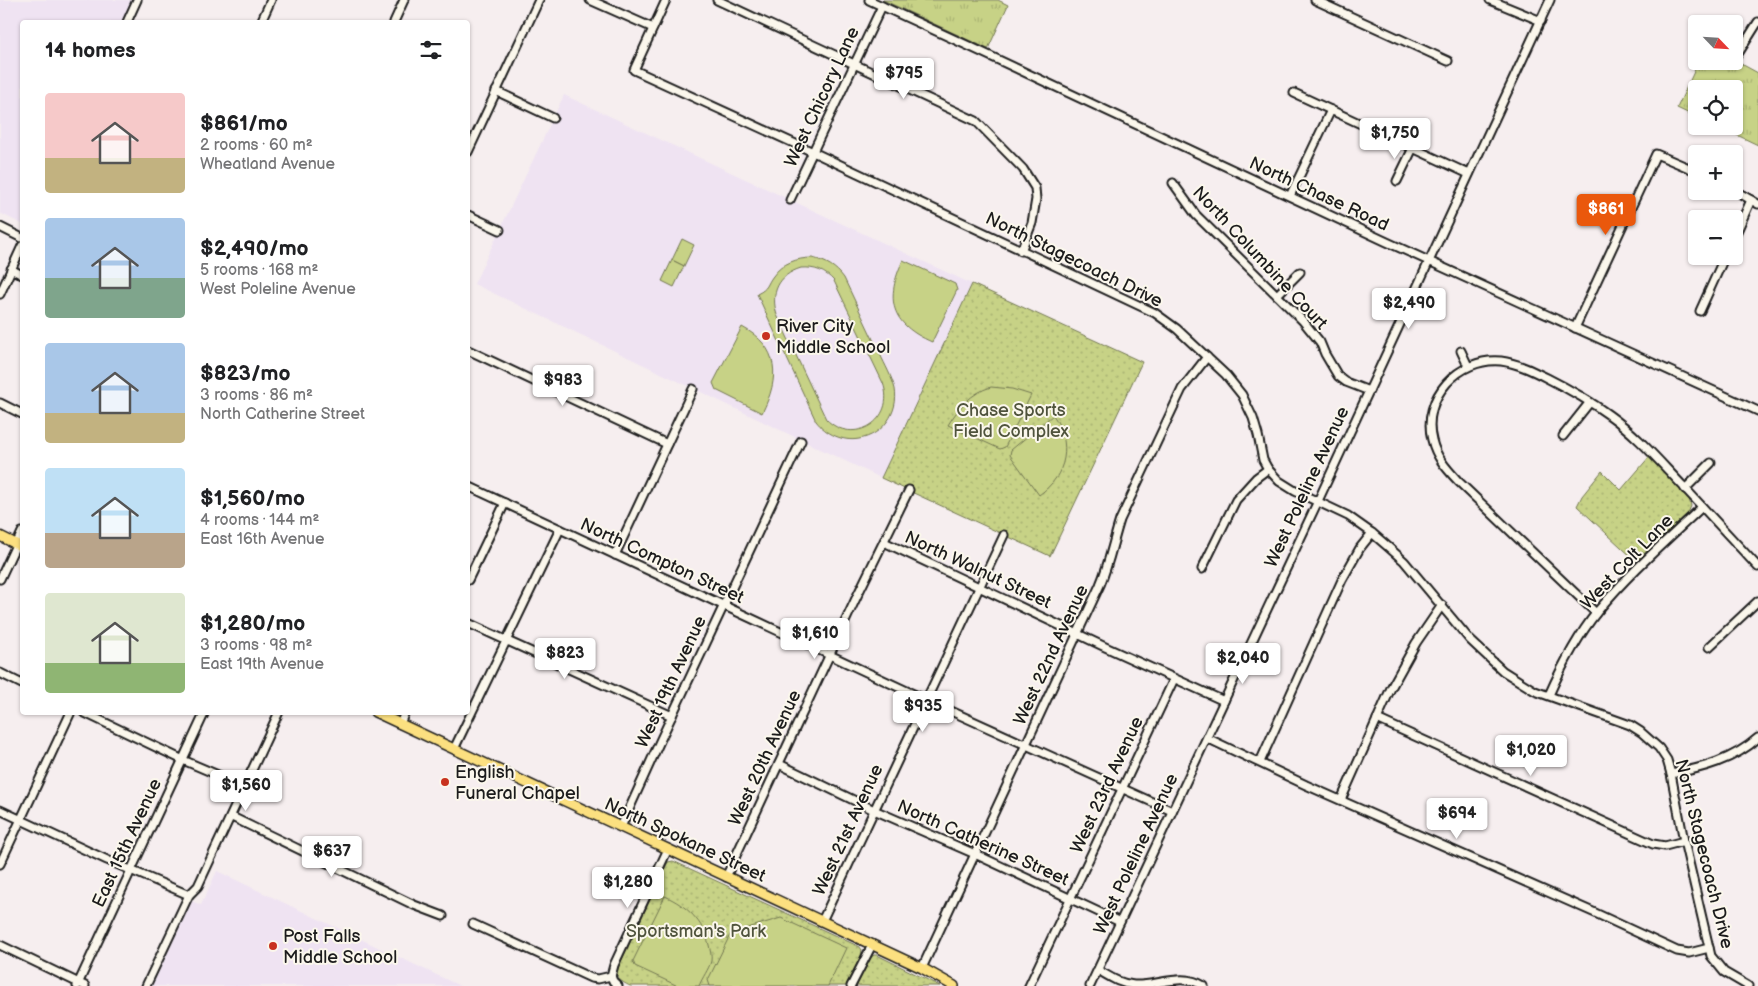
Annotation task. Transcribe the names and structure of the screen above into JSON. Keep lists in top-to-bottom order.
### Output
{
  "streets": {
    "main road": ["North Spokane Street"],
    "street": [
      "West Chicory Lane",
      "North Chase Road",
      "North Columbine Court",
      "North Stagecoach Drive",
      "West Poleline Avenue",
      "North Compton Street",
      "West Colt Lane",
      "North Walnut Street",
      "West 22nd Avenue",
      "West 19th Avenue",
      "West 20th Avenue",
      "West 23rd Avenue",
      "West 21st Avenue",
      "East 15th Avenue",
      "North Catherine Street"
    ]
  },
  "crossings": [
    ["West Chicory Lane", "North Chase Road"],
    ["West Chicory Lane", "North Stagecoach Drive"],
    ["North Chase Road", "West Poleline Avenue"],
    ["North Columbine Court", "West Poleline Avenue"],
    ["North Stagecoach Drive", "West Poleline Avenue"],
    ["North Stagecoach Drive", "West Colt Lane"],
    ["North Stagecoach Drive", "West 22nd Avenue"],
    ["West Poleline Avenue", "North Compton Street"],
    ["West Poleline Avenue", "North Walnut Street"],
    ["West Poleline Avenue", "North Catherine Street"],
    ["North Compton Street", "West 22nd Avenue"],
    ["North Compton Street", "West 19th Avenue"],
    ["North Compton Street", "West 20th Avenue"],
    ["North Compton Street", "West 23rd Avenue"],
    ["North Compton Street", "West 21st Avenue"],
    ["North Walnut Street", "West 22nd Avenue"],
    ["North Walnut Street", "West 20th Avenue"],
    ["North Walnut Street", "West 23rd Avenue"],
    ["North Walnut Street", "West 21st Avenue"],
    ["West 22nd Avenue", "North Spokane Street"],
    ["West 22nd Avenue", "North Catherine Street"],
    ["West 19th Avenue", "North Spokane Street"],
    ["West 20th Avenue", "North Spokane Street"],
    ["West 20th Avenue", "North Catherine Street"],
    ["West 23rd Avenue", "North Catherine Street"],
    ["West 21st Avenue", "North Spokane Street"],
    ["West 21st Avenue", "North Catherine Street"]
  ],
  "parks": ["Chase Sports Field Complex", "Sportsman's Park"],
  "places": ["River City Middle School", "English Funeral Chapel", "Post Falls Middle School"],
  "north": "bottom right",
  "page": {
    "map_buttons": ["+", "−"],
    "heading": "14 homes",
    "price": [
      "$795",
      "$1,750",
      "$861",
      "$2,490",
      "$983",
      "$1,610",
      "$823",
      "$2,040",
      "$935",
      "$1,020",
      "$1,560",
      "$694",
      "$637",
      "$1,280"
    ],
    "list": [
      {
        "name": "$861/mo",
        "note": "2 rooms · 60 m² · Wheatland Avenue"
      },
      {
        "name": "$2,490/mo",
        "note": "5 rooms · 168 m² · West Poleline Avenue"
      },
      {
        "name": "$823/mo",
        "note": "3 rooms · 86 m² · North Catherine Street"
      },
      {
        "name": "$1,560/mo",
        "note": "4 rooms · 144 m² · East 16th Avenue"
      },
      {
        "name": "$1,280/mo",
        "note": "3 rooms · 98 m² · East 19th Avenue"
      }
    ]
  }
}
